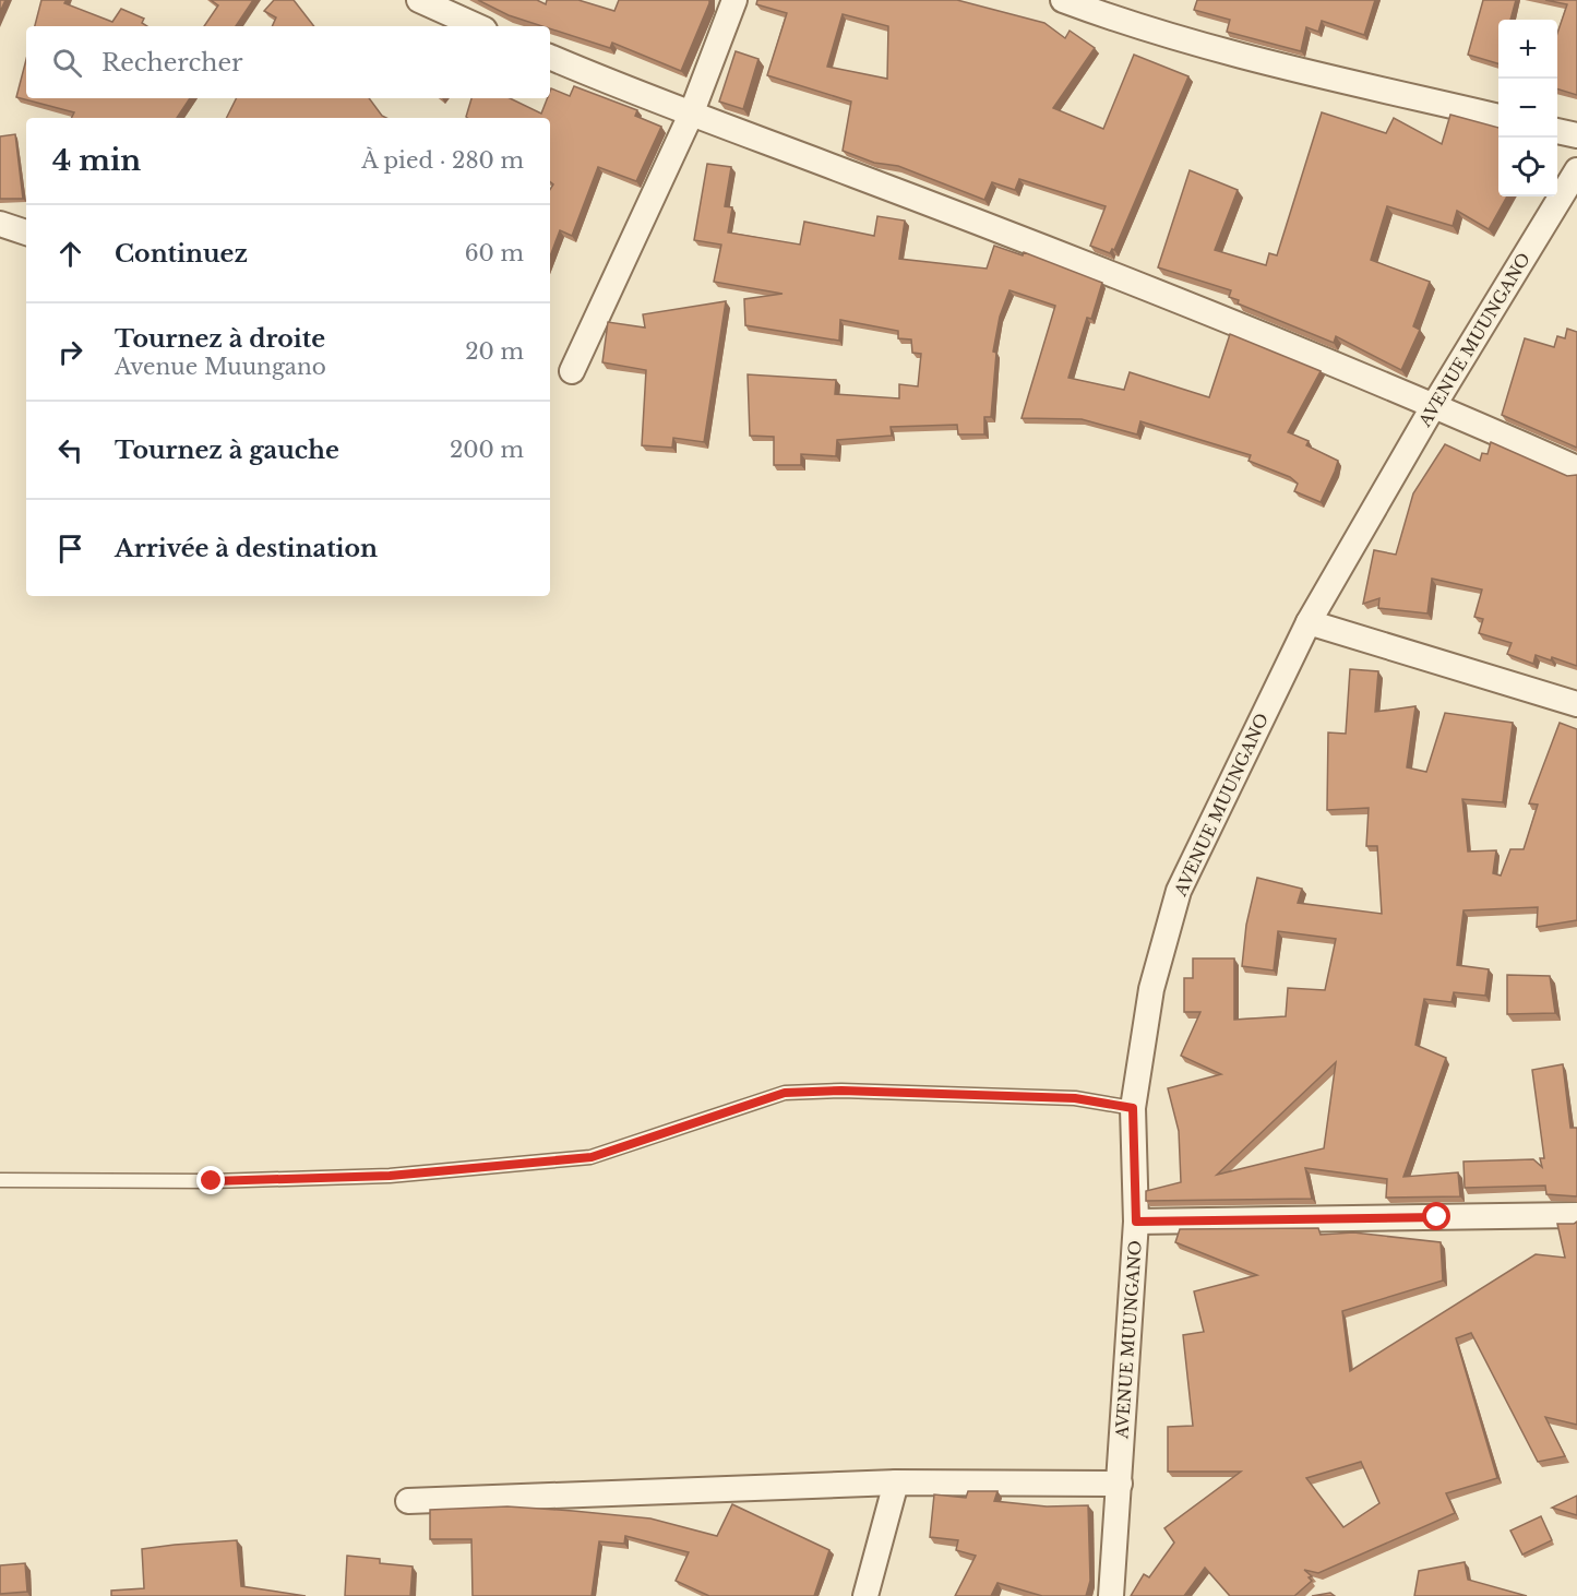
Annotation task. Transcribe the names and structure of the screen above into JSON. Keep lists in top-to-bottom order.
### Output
{
  "streets": {
    "street": ["AVENUE MUUNGANO"]
  },
  "page": {
    "map_buttons": ["+", "−"],
    "search": "Rechercher",
    "heading": ["4 min", "À pied · 280 m"],
    "list": [
      ["Continuez", "60 m"],
      ["Tournez à droite", "Avenue Muungano", "20 m"],
      ["Tournez à gauche", "200 m"],
      "Arrivée à destination"
    ]
  }
}
